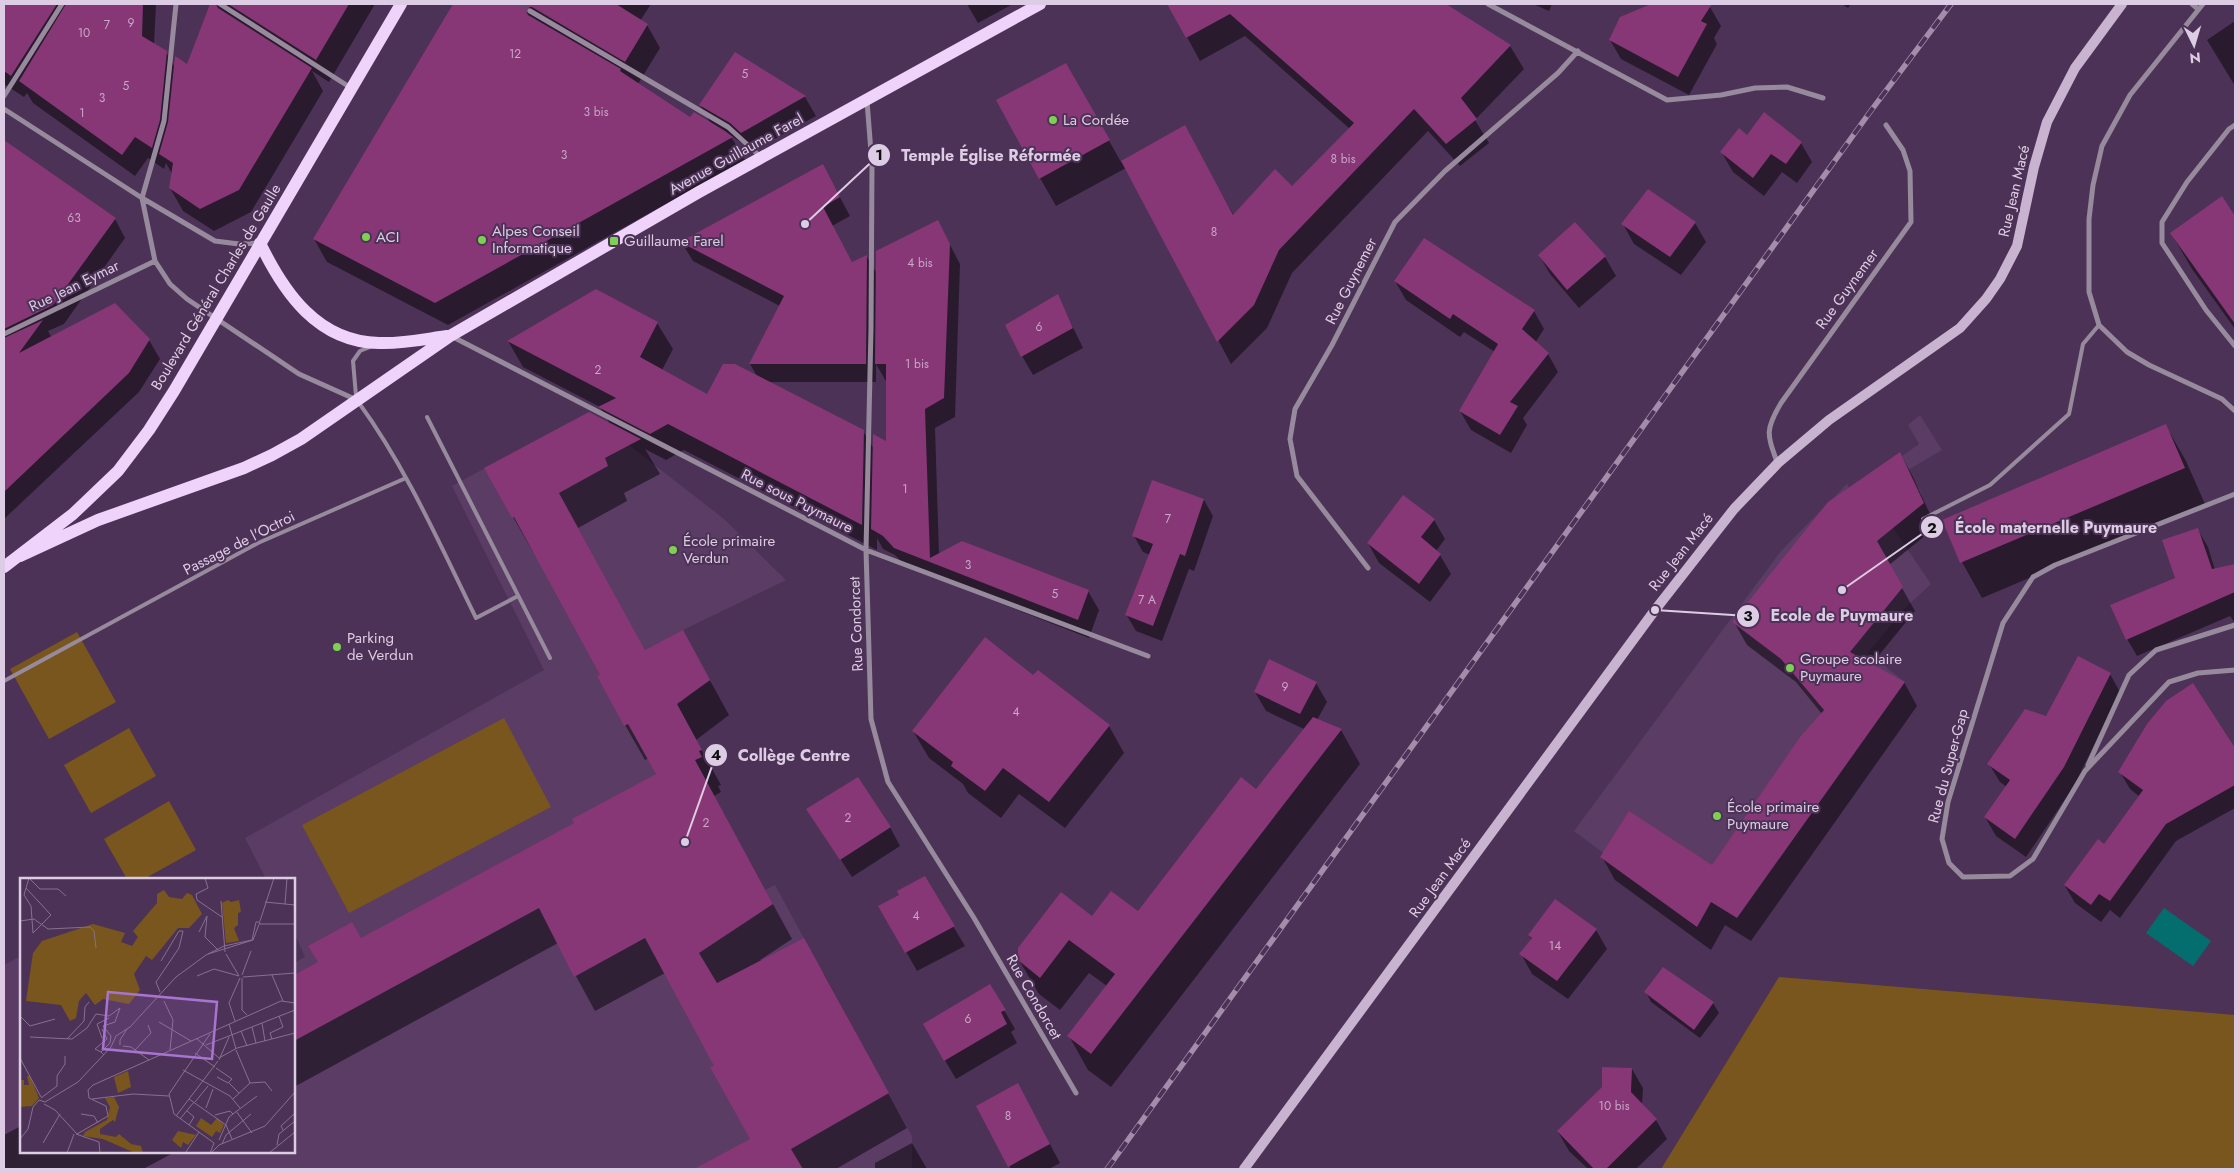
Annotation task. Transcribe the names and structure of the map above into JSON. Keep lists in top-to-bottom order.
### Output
{
  "streets": {
    "main road": ["Avenue Guillaume Farel", "Rue Jean Macé", "Boulevard Général Charles de Gaulle"],
    "street": [
      "Rue Guynemer",
      "Rue Jean Eymar",
      "Rue sous Puymaure",
      "Rue Condorcet",
      "Rue du Super-Gap"
    ],
    "lane": ["Passage de l'Octroi"]
  },
  "crossings": [
    ["Avenue Guillaume Farel", "Boulevard Général Charles de Gaulle"],
    ["Avenue Guillaume Farel", "Rue sous Puymaure"],
    ["Avenue Guillaume Farel", "Rue Condorcet"],
    ["Rue Jean Macé", "Rue Guynemer"],
    ["Rue sous Puymaure", "Rue Condorcet"]
  ],
  "places": {
    "other": [
      "La Cordée",
      "Temple Église Réformée",
      "ACI",
      "Alpes Conseil Informatique",
      "École primaire Verdun",
      "École maternelle Puymaure",
      "Ecole de Puymaure",
      "Parking de Verdun",
      "Groupe scolaire Puymaure",
      "École primaire Puymaure",
      "Collège Centre"
    ],
    "transit": ["Guillaume Farel"]
  },
  "house_numbers": [
    "9",
    "7",
    "10",
    "12",
    "5",
    "5",
    "3",
    "3 bis",
    "1",
    "3",
    "8 bis",
    "63",
    "8",
    "4 bis",
    "6",
    "1 bis",
    "2",
    "1",
    "7",
    "3",
    "5",
    "7 A",
    "9",
    "4",
    "2",
    "2",
    "4",
    "14",
    "6",
    "10 bis",
    "8"
  ],
  "north": "bottom"
}
